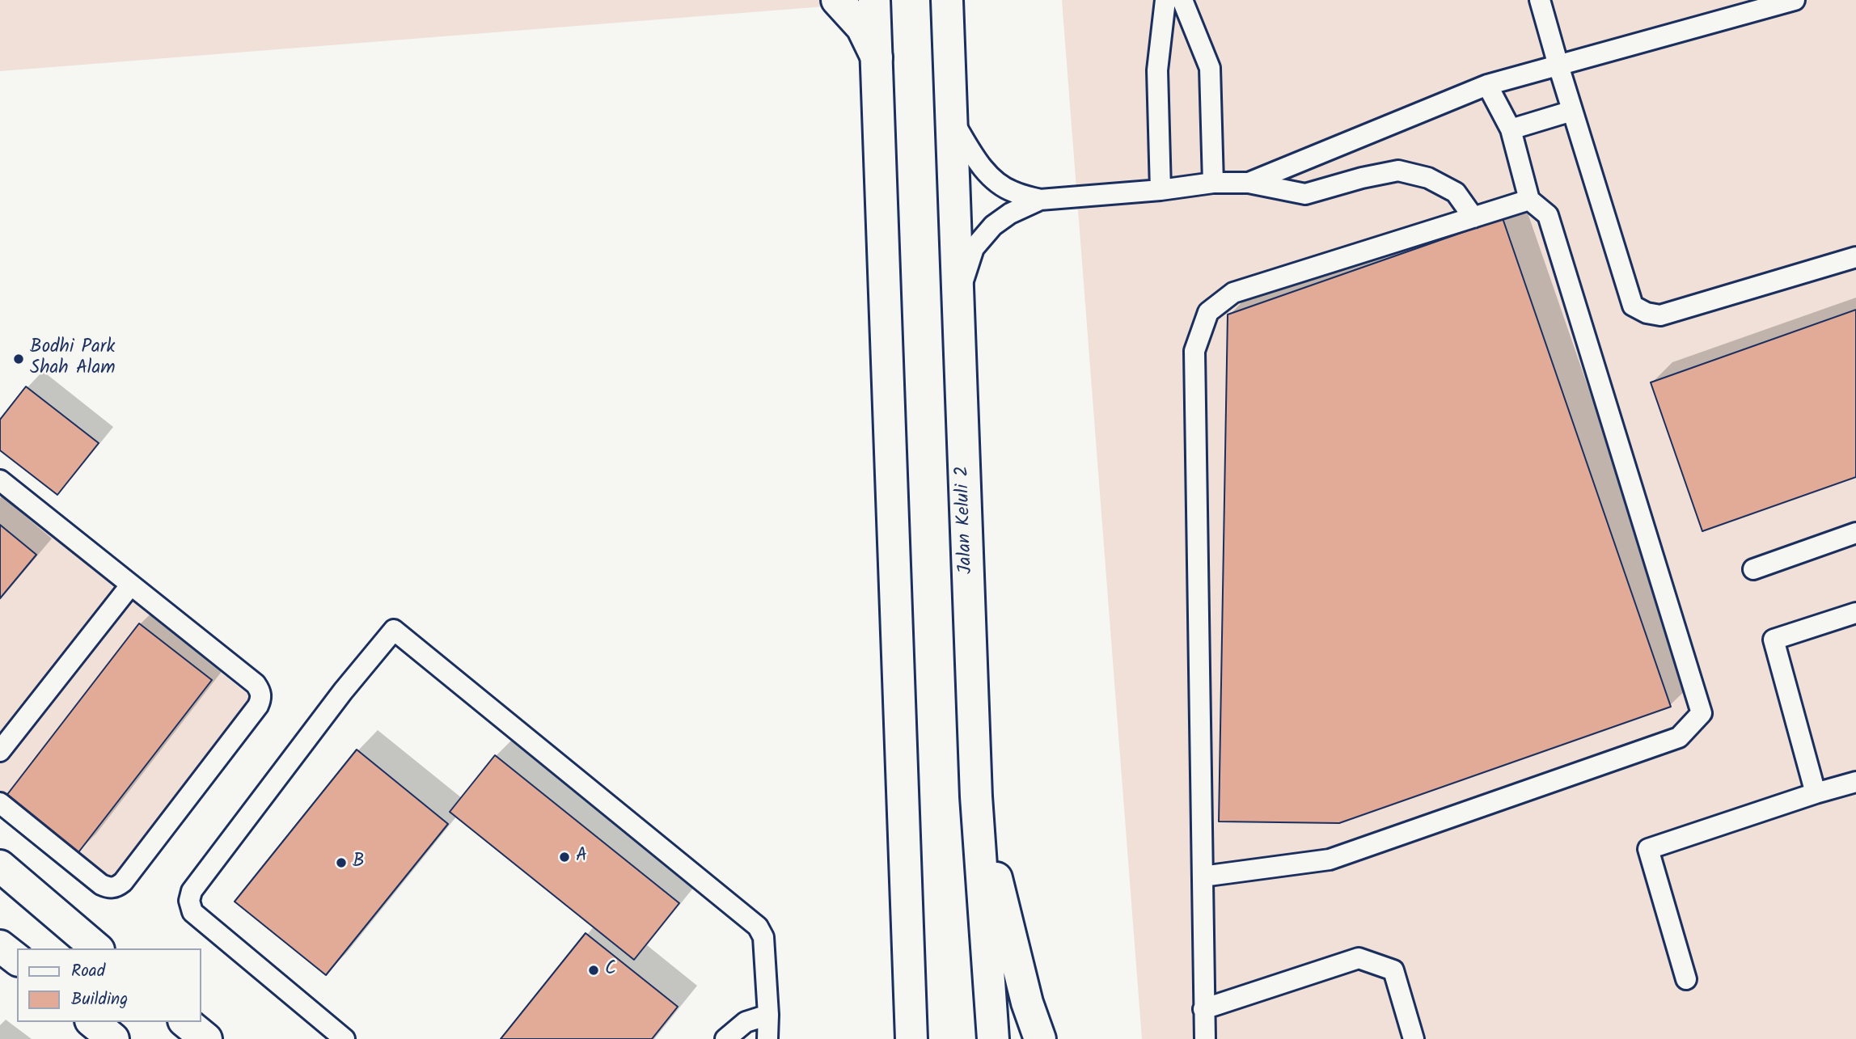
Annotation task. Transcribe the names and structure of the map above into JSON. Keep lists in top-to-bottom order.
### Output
{
  "streets": {
    "street": ["Jalan Keluli 2"]
  },
  "places": [
    "Bodhi Park Shah Alam",
    "A",
    "B",
    "C"
  ],
  "legend": ["Road", "Building"]
}
